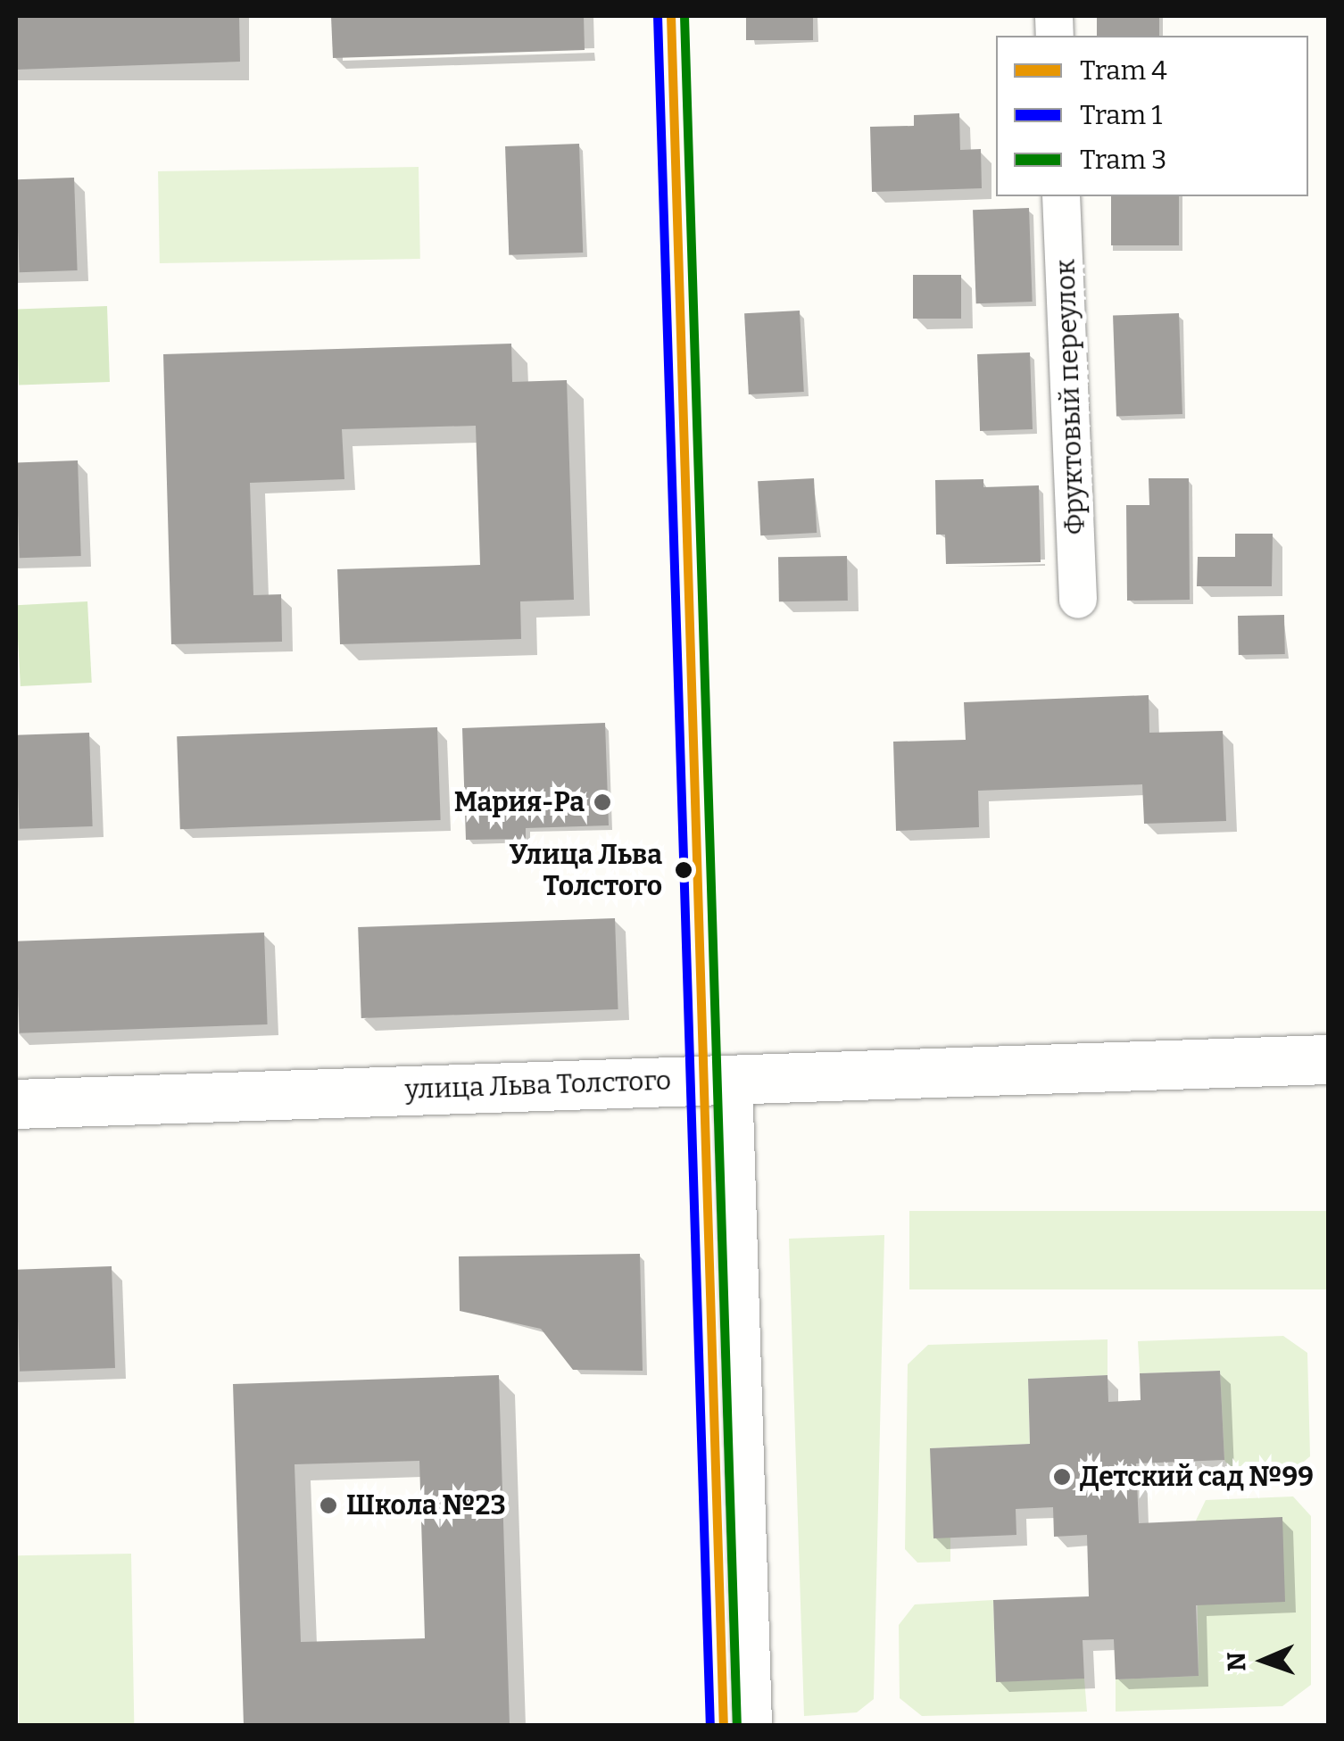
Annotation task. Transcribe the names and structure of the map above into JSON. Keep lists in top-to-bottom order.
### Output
{
  "streets": {
    "street": ["Фруктовый переулок", "улица Льва Толстого"]
  },
  "places": [
    "Мария-Ра",
    "Улица Льва Толстого",
    "Детский сад №99",
    "Школа №23"
  ],
  "lines": ["tram line 4", "tram line 1", "tram line 3"],
  "legend": ["Tram 4", "Tram 1", "Tram 3"],
  "north": "left"
}
